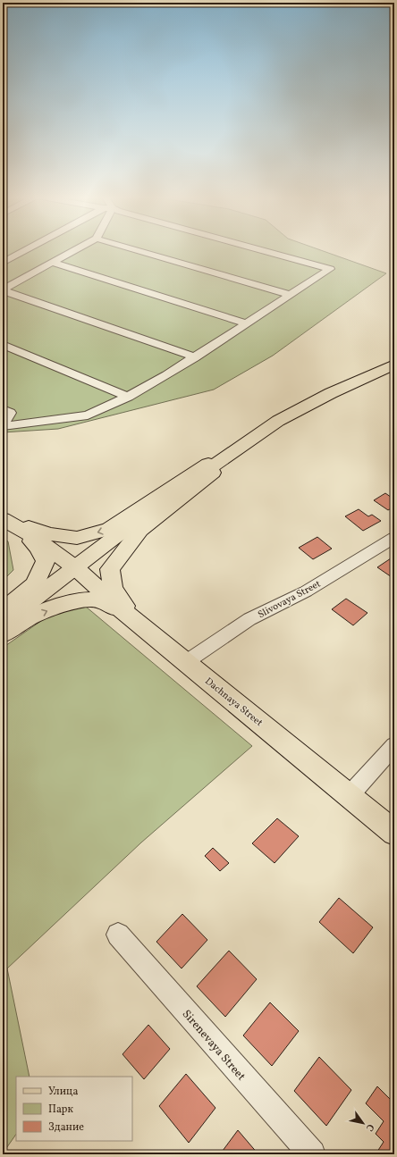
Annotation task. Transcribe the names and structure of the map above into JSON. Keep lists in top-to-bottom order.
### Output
{
  "streets": {
    "main road": ["Dachnaya Street"],
    "street": ["Slivovaya Street", "Sirenevaya Street"]
  },
  "crossings": [
    ["Slivovaya Street", "Dachnaya Street"]
  ],
  "legend": ["Улица", "Парк", "Здание"],
  "north": "bottom right"
}
